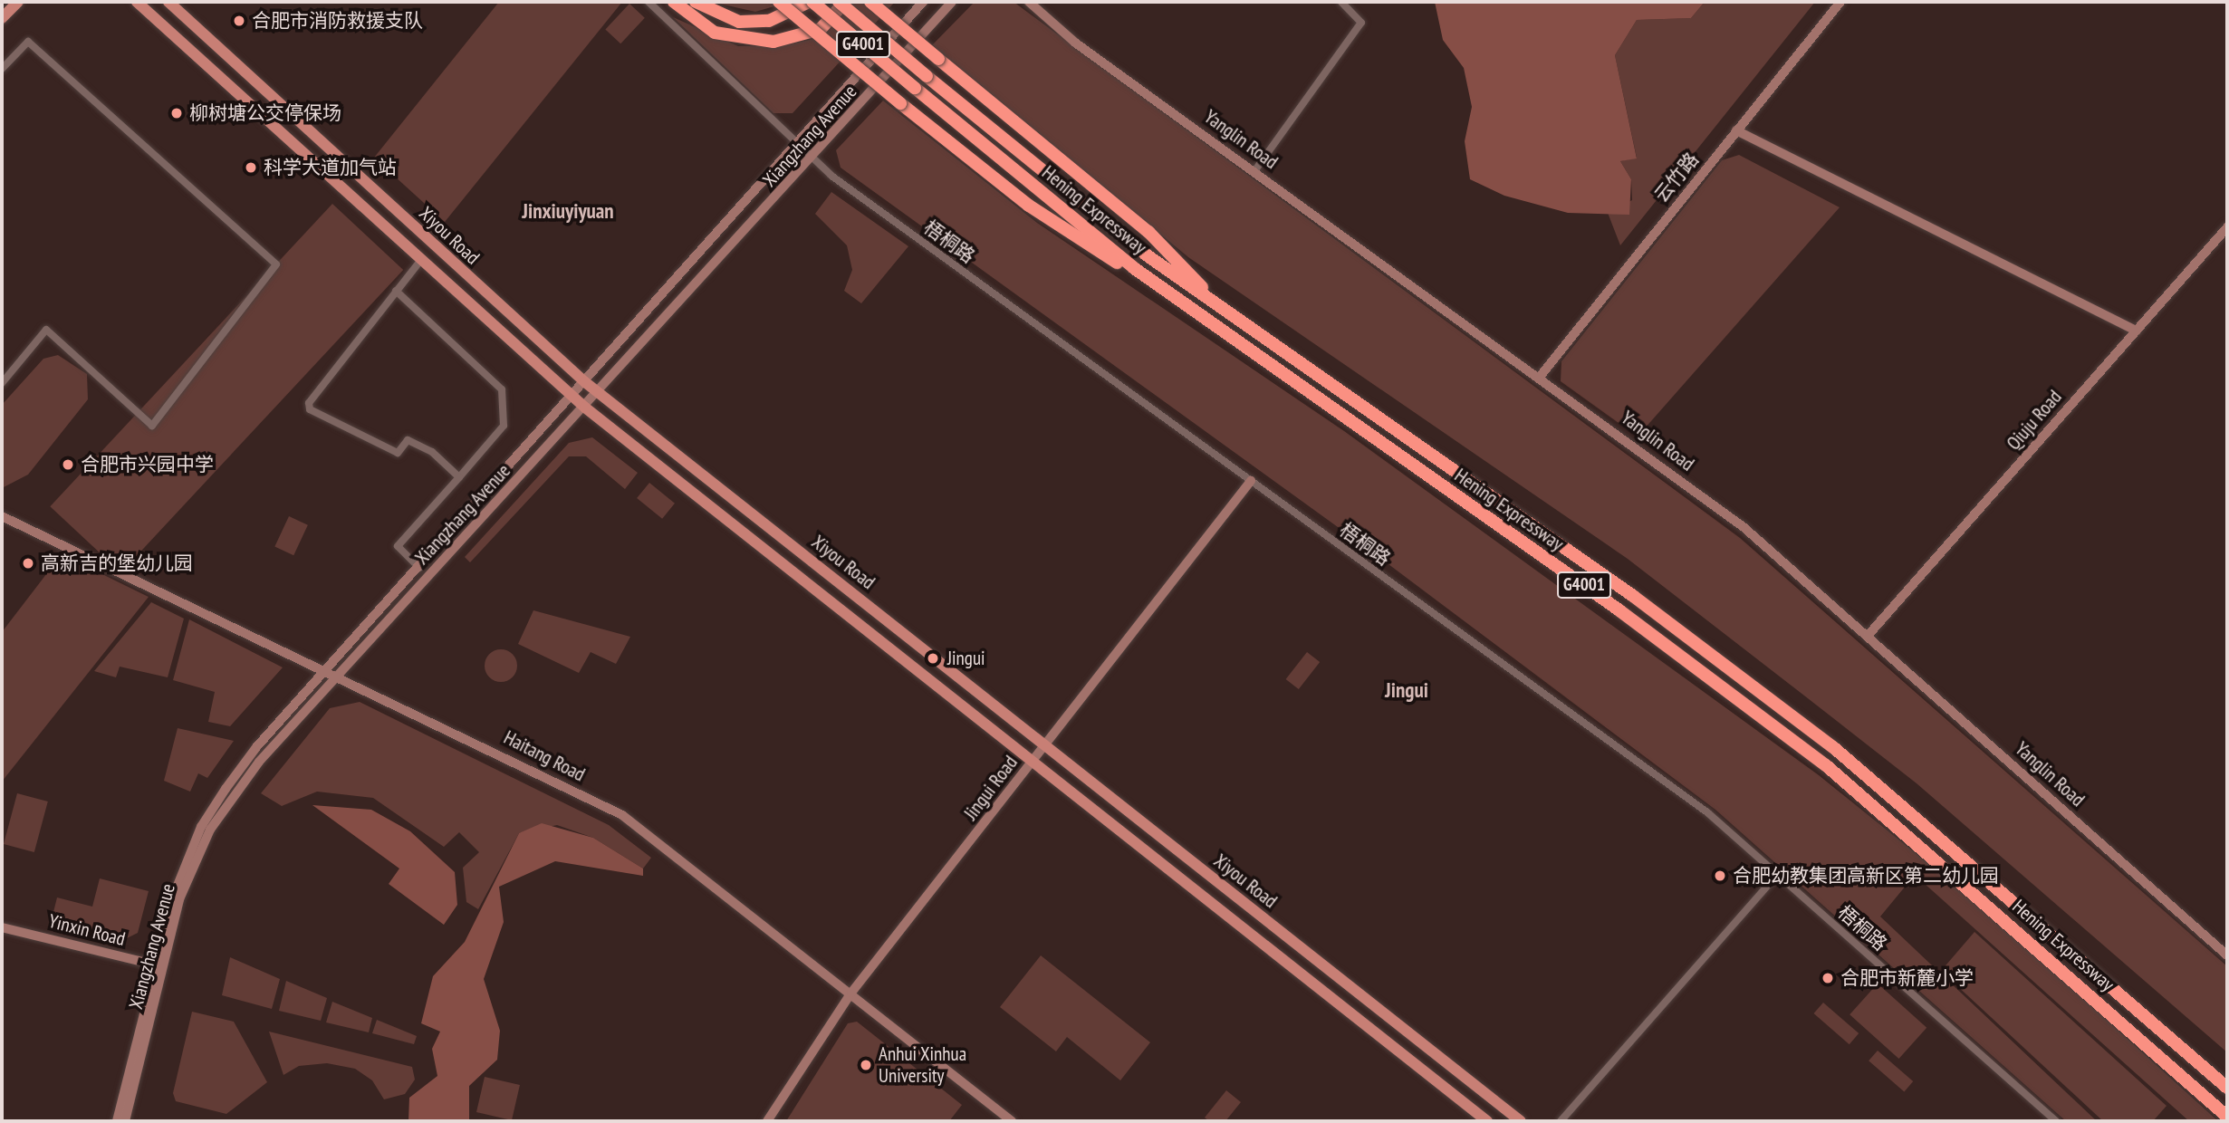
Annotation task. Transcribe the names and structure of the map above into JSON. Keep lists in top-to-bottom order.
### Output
{
  "streets": {
    "highway": ["G4001", "Hening Expressway"],
    "main road": ["Xiyou Road"],
    "street": [
      "Xiangzhang Avenue",
      "Yanglin Road",
      "云竹路",
      "梧桐路",
      "Qiuju Road",
      "Haitang Road",
      "Jingui Road",
      "Yinxin Road"
    ]
  },
  "crossings": [
    ["Xiangzhang Avenue", "Xiyou Road"],
    ["Xiangzhang Avenue", "梧桐路"],
    ["Xiangzhang Avenue", "Haitang Road"],
    ["Xiangzhang Avenue", "Yinxin Road"],
    ["Yanglin Road", "云竹路"],
    ["Yanglin Road", "Qiuju Road"],
    ["Xiyou Road", "Jingui Road"],
    ["梧桐路", "Jingui Road"],
    ["Haitang Road", "Jingui Road"]
  ],
  "districts": ["Jinxiuyiyuan", "Jingui"],
  "places": [
    "合肥市消防救援支队",
    "柳树塘公交停保场",
    "科学大道加气站",
    "合肥市兴园中学",
    "高新吉的堡幼儿园",
    "Jingui",
    "合肥幼教集团高新区第二幼儿园",
    "合肥市新麓小学",
    "Anhui Xinhua University"
  ]
}
